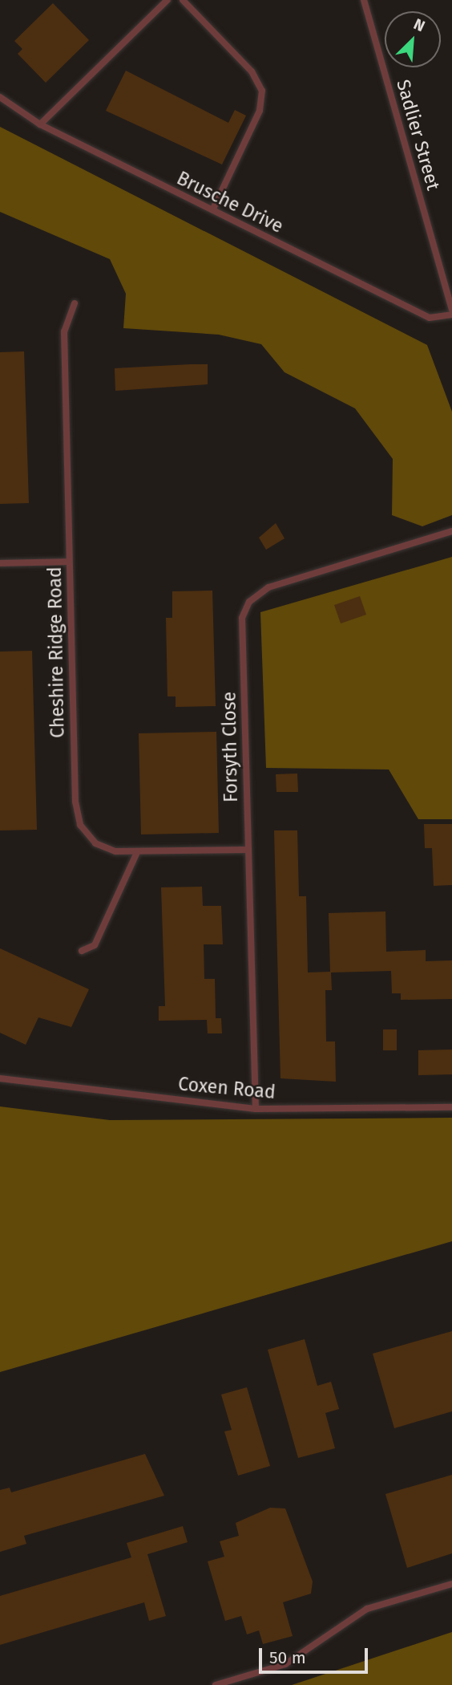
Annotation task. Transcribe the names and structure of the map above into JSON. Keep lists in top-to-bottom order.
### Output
{
  "streets": {
    "lane": [
      "Sadlier Street",
      "Brusche Drive",
      "Cheshire Ridge Road",
      "Forsyth Close",
      "Coxen Road"
    ]
  },
  "crossings": [
    ["Sadlier Street", "Brusche Drive"],
    ["Cheshire Ridge Road", "Forsyth Close"],
    ["Forsyth Close", "Coxen Road"]
  ],
  "scale_bar": "50 m",
  "north": "top right"
}
